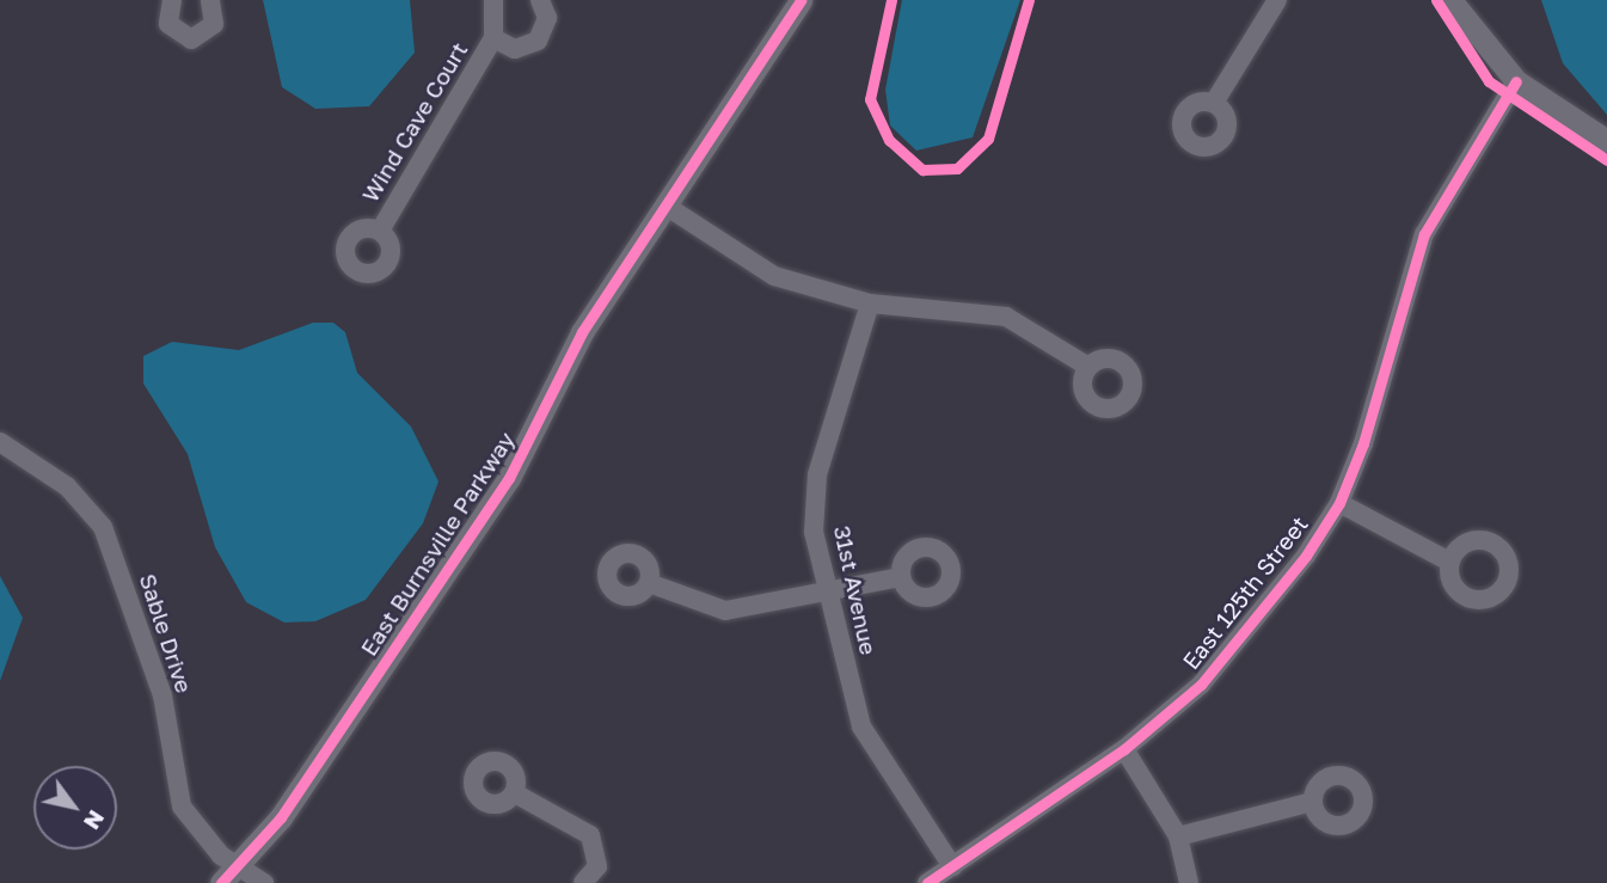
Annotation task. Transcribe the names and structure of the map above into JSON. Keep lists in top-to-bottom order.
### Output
{
  "streets": {
    "street": [
      "Wind Cave Court",
      "East Burnsville Parkway",
      "31st Avenue",
      "East 125th Street",
      "Sable Drive"
    ]
  },
  "crossings": [
    ["East Burnsville Parkway", "Sable Drive"],
    ["31st Avenue", "East 125th Street"]
  ],
  "north": "bottom right"
}
